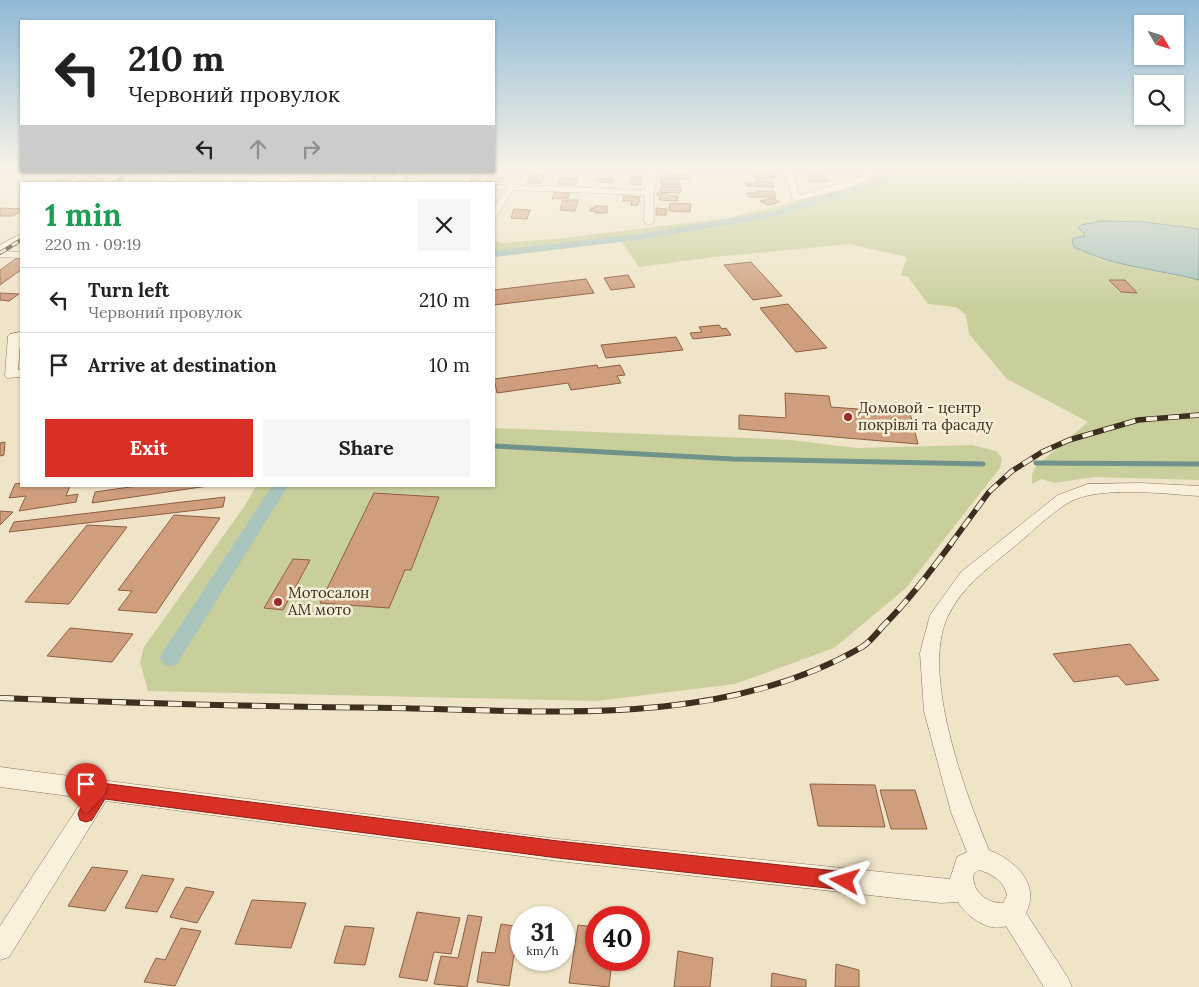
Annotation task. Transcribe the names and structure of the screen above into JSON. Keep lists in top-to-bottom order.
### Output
{
  "places": ["Домовой - центр покрівлі та фасаду", "Мотосалон АМ мото"],
  "north": "bottom right",
  "page": {
    "turn": ["210 m", "Червоний провулок"],
    "heading": ["1 min", "220 m · 09:19"],
    "list": [
      {
        "name": "Turn left",
        "note": "Червоний провулок",
        "value": "210 m"
      },
      {
        "name": "Arrive at destination",
        "value": "10 m"
      }
    ],
    "buttons": ["Exit", "Share"],
    "speed": "31 km/h",
    "limit": "40"
  }
}
